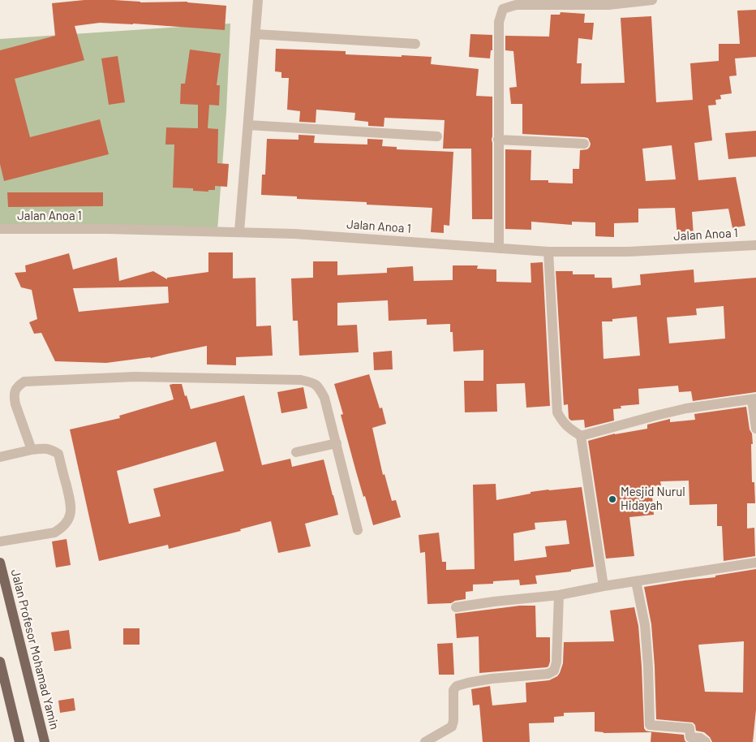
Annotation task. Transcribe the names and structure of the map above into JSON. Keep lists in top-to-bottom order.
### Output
{
  "streets": {
    "main road": ["Jalan Profesor Mohamad Yamin"],
    "street": ["Jalan Anoa 1"]
  },
  "places": ["Mesjid Nurul Hidayah"]
}
